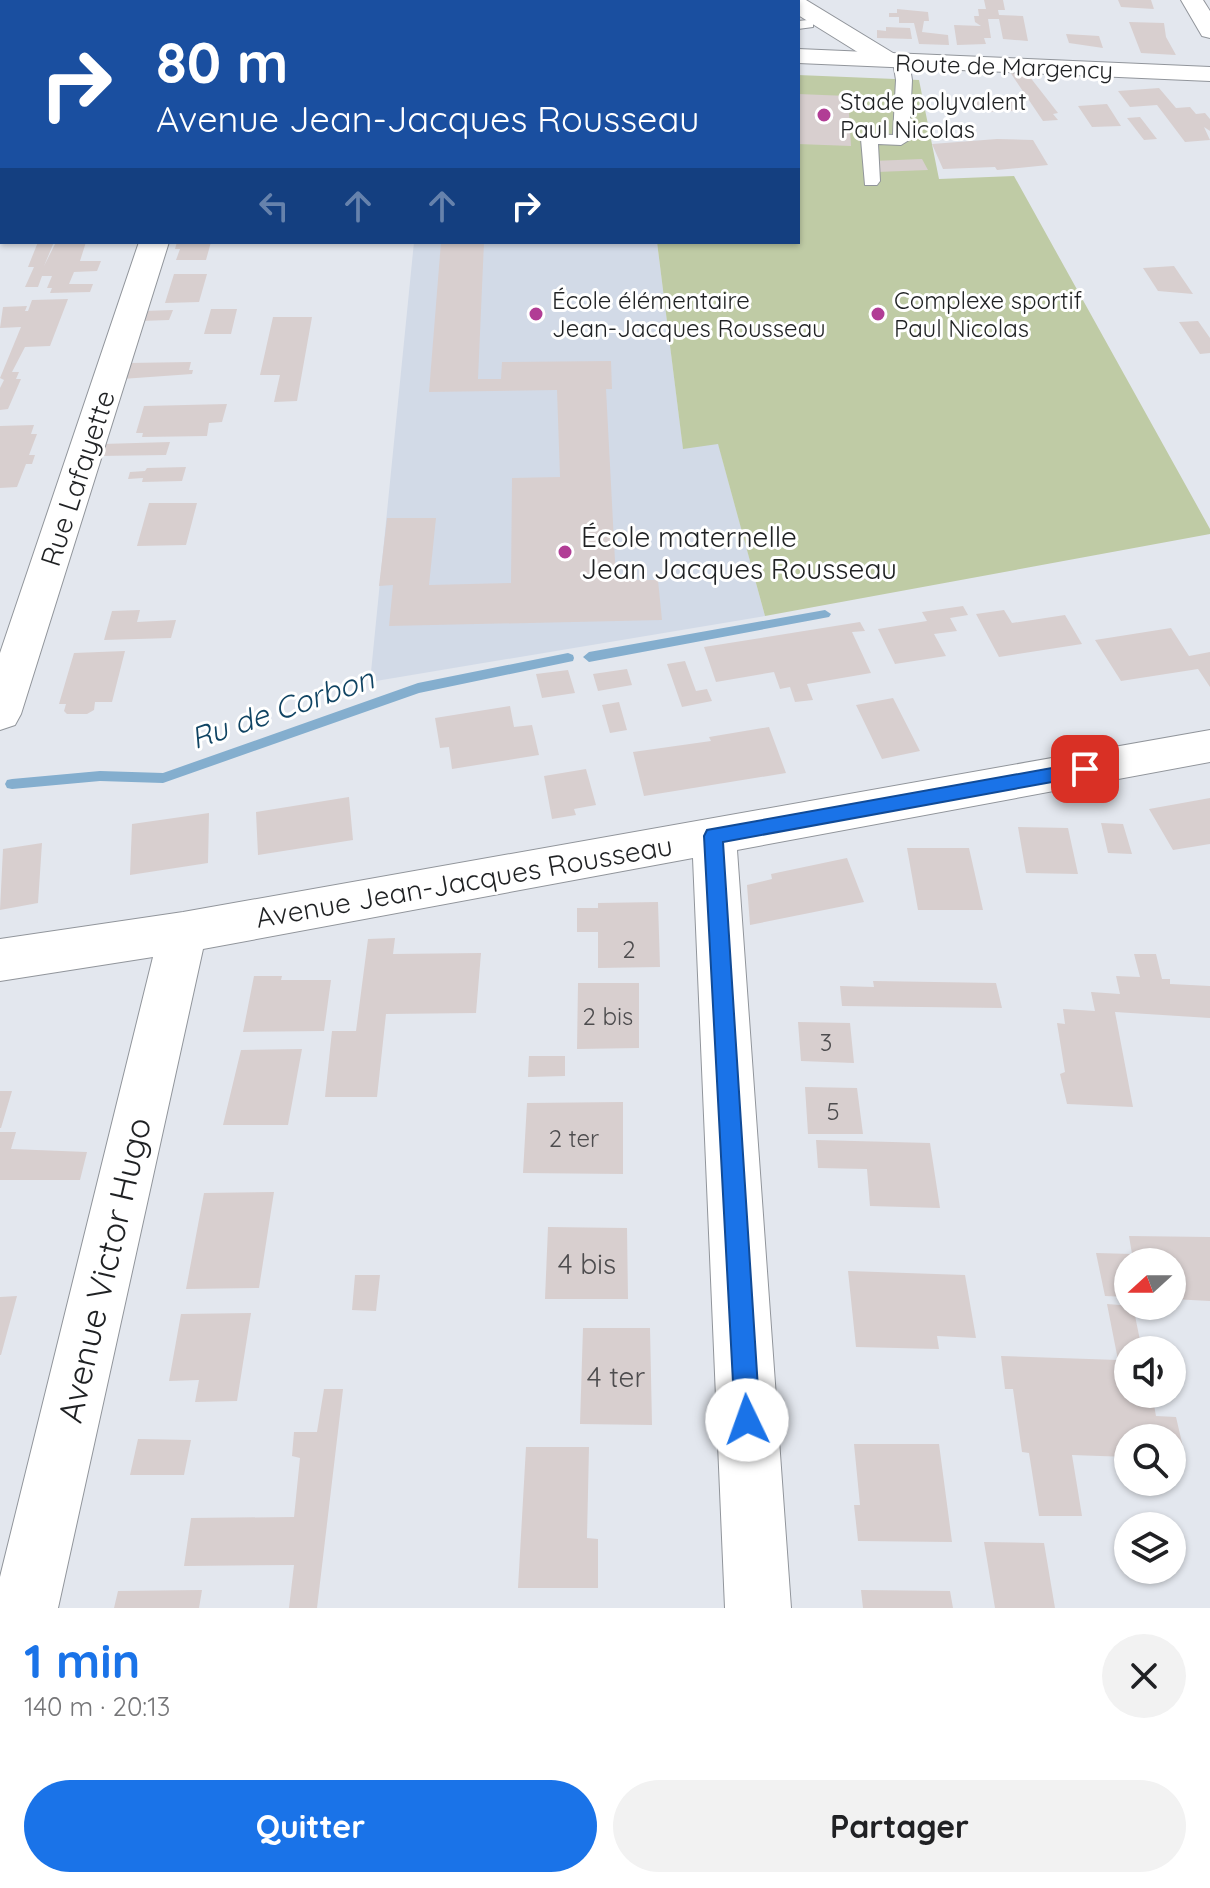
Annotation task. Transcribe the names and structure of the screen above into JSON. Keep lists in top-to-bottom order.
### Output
{
  "streets": {
    "street": [
      "Route de Margency",
      "Rue Lafayette",
      "Avenue Jean-Jacques Rousseau",
      "Avenue Victor Hugo"
    ]
  },
  "crossings": [
    ["Avenue Jean-Jacques Rousseau", "Avenue Victor Hugo"]
  ],
  "water": ["Ru de Corbon"],
  "places": [
    "Stade polyvalent Paul Nicolas",
    "École élémentaire Jean-Jacques Rousseau",
    "Complexe sportif Paul Nicolas",
    "École maternelle Jean Jacques Rousseau"
  ],
  "house_numbers": [
    "2",
    "2 bis",
    "3",
    "5",
    "2 ter",
    "4 bis",
    "4 ter"
  ],
  "north": "left",
  "page": {
    "turn": ["80 m", "Avenue Jean-Jacques Rousseau"],
    "heading": ["1 min", "140 m · 20:13"],
    "buttons": ["Quitter", "Partager"]
  }
}
